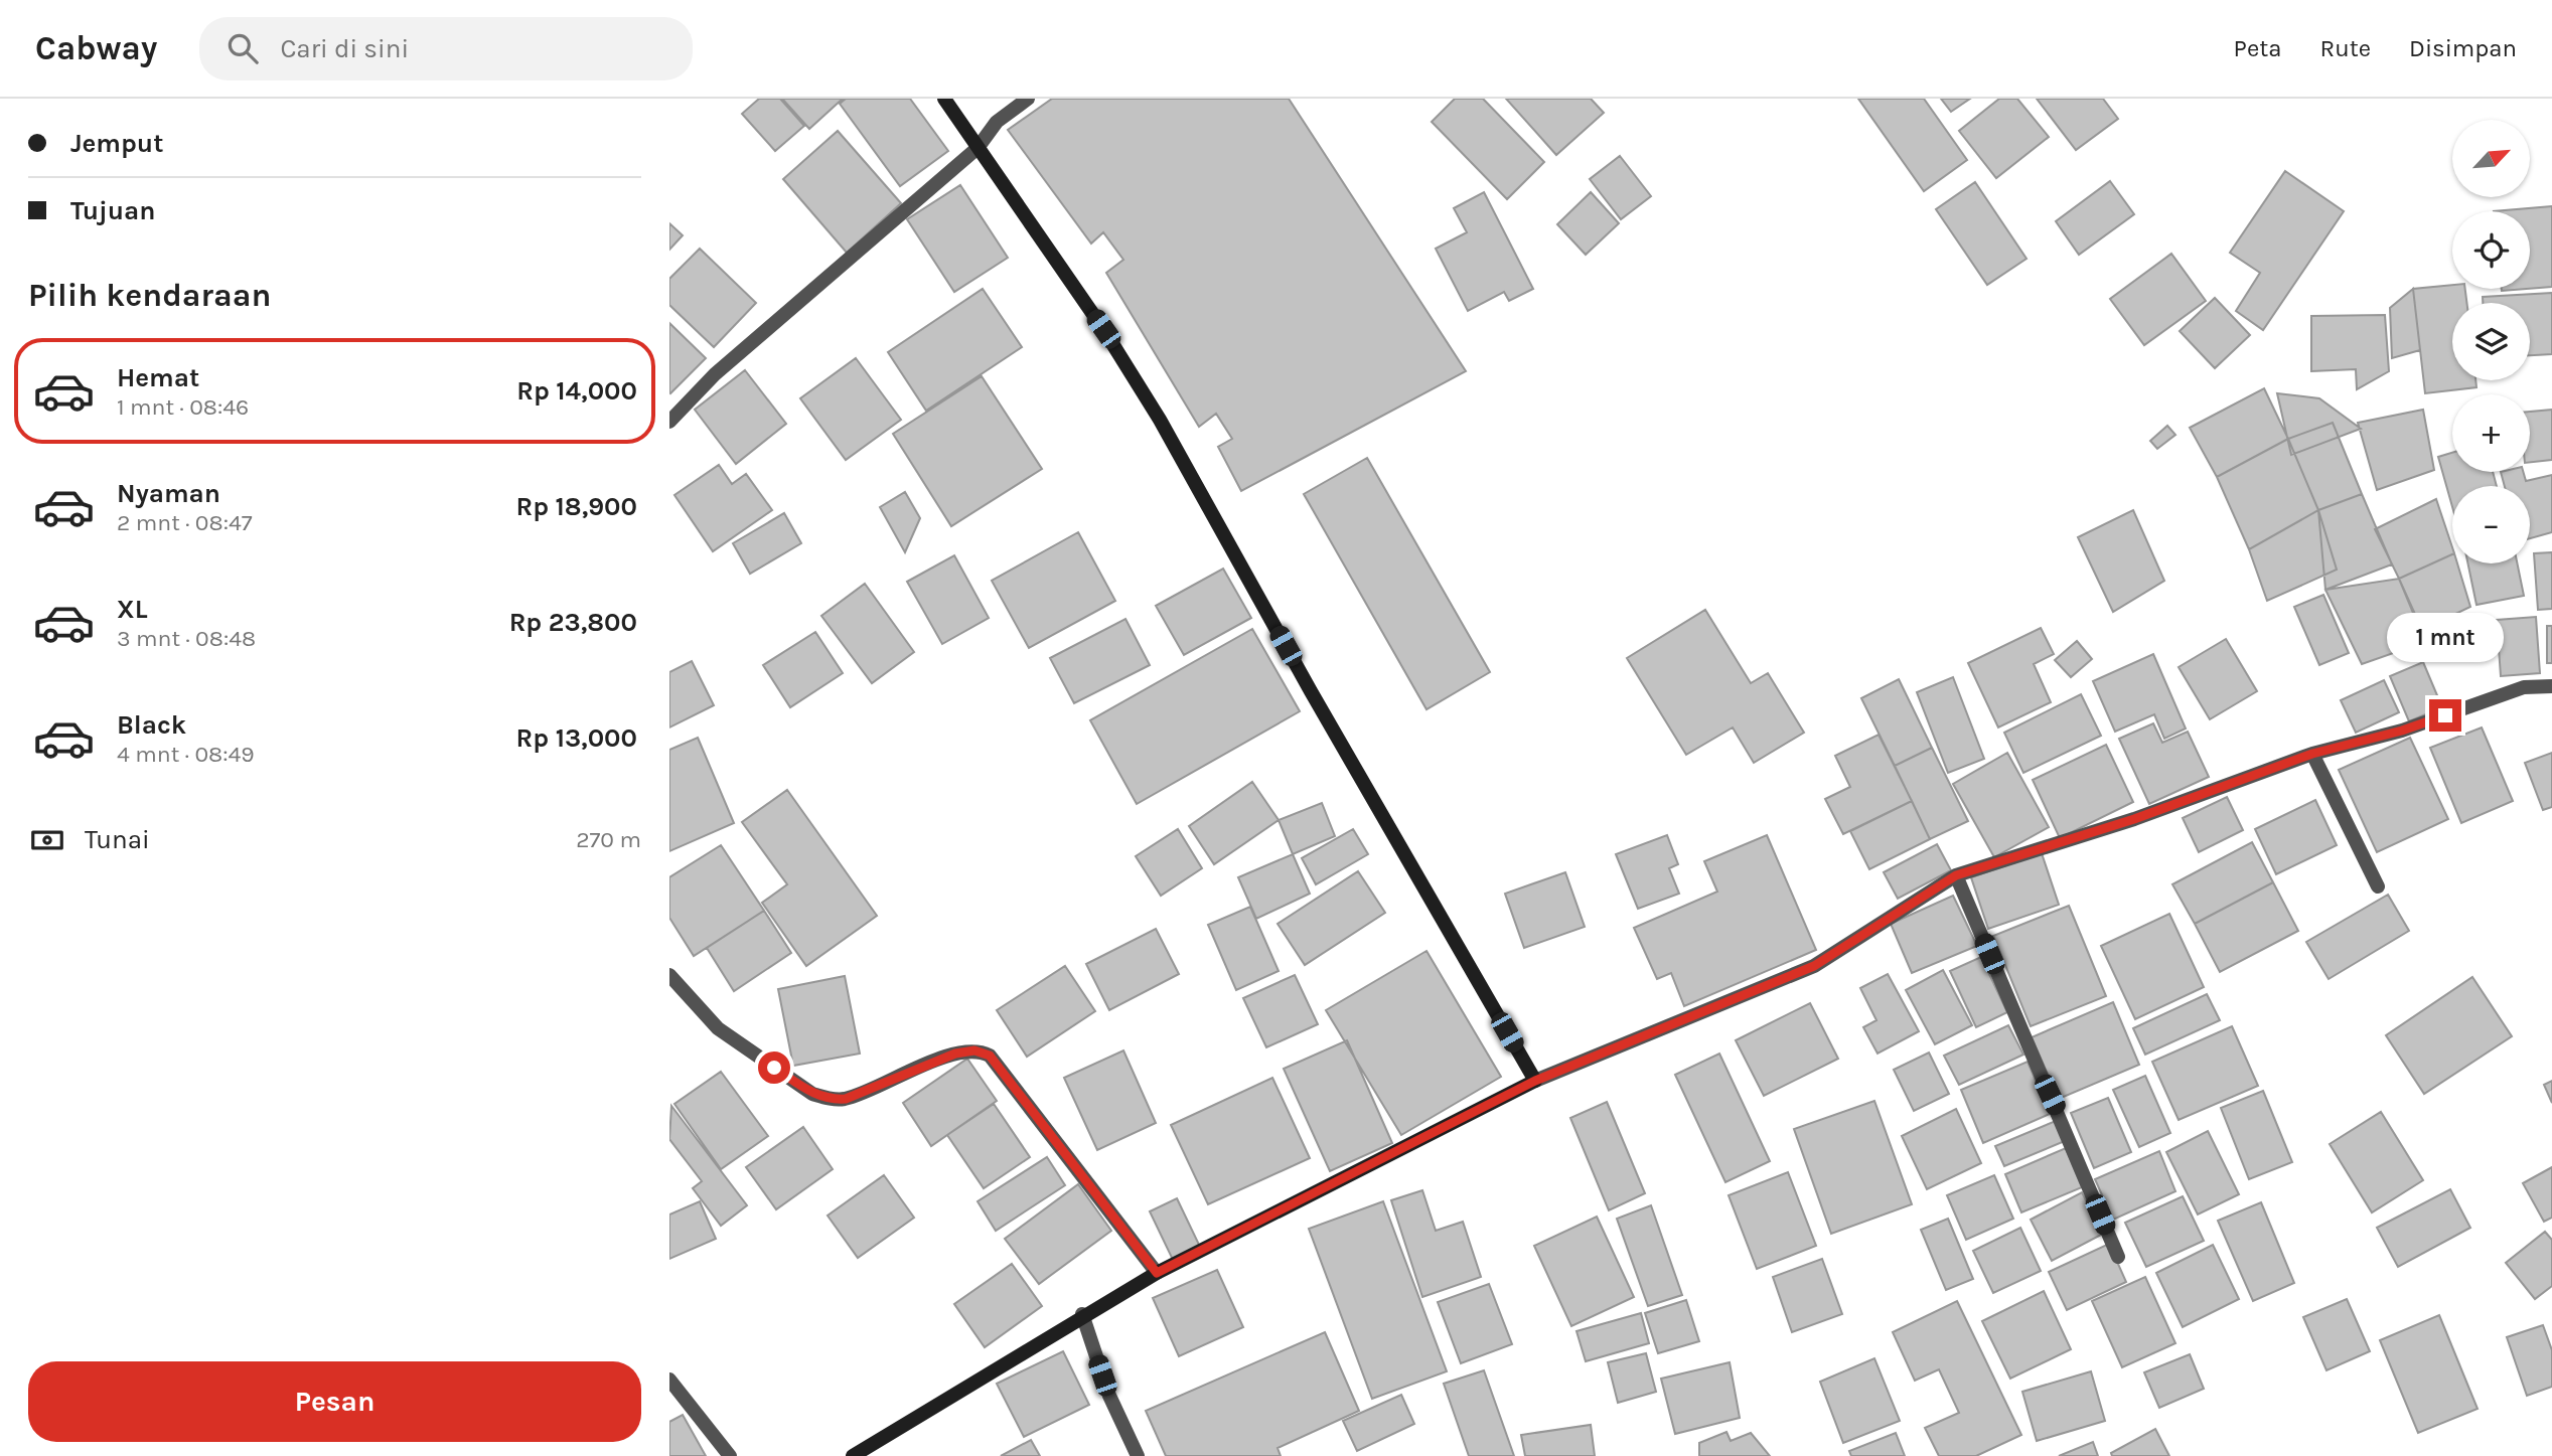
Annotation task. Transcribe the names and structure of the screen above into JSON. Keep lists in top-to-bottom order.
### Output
{
  "north": "top right",
  "page": {
    "header": "Cabway",
    "search": "Cari di sini",
    "nav": ["Peta", "Rute", "Disimpan"],
    "banner": ["Jemput", "Tujuan"],
    "map_buttons": ["+", "−"],
    "heading": "Pilih kendaraan",
    "list": [
      {
        "name": "Hemat",
        "note": "1 mnt · 08:46",
        "value": "Rp 14,000"
      },
      {
        "name": "Nyaman",
        "note": "2 mnt · 08:47",
        "value": "Rp 18,900"
      },
      {
        "name": "XL",
        "note": "3 mnt · 08:48",
        "value": "Rp 23,800"
      },
      {
        "name": "Black",
        "note": "4 mnt · 08:49",
        "value": "Rp 13,000"
      }
    ],
    "bubble": "1 mnt",
    "pay": ["Tunai", "270 m"],
    "buttons": "Pesan"
  }
}
